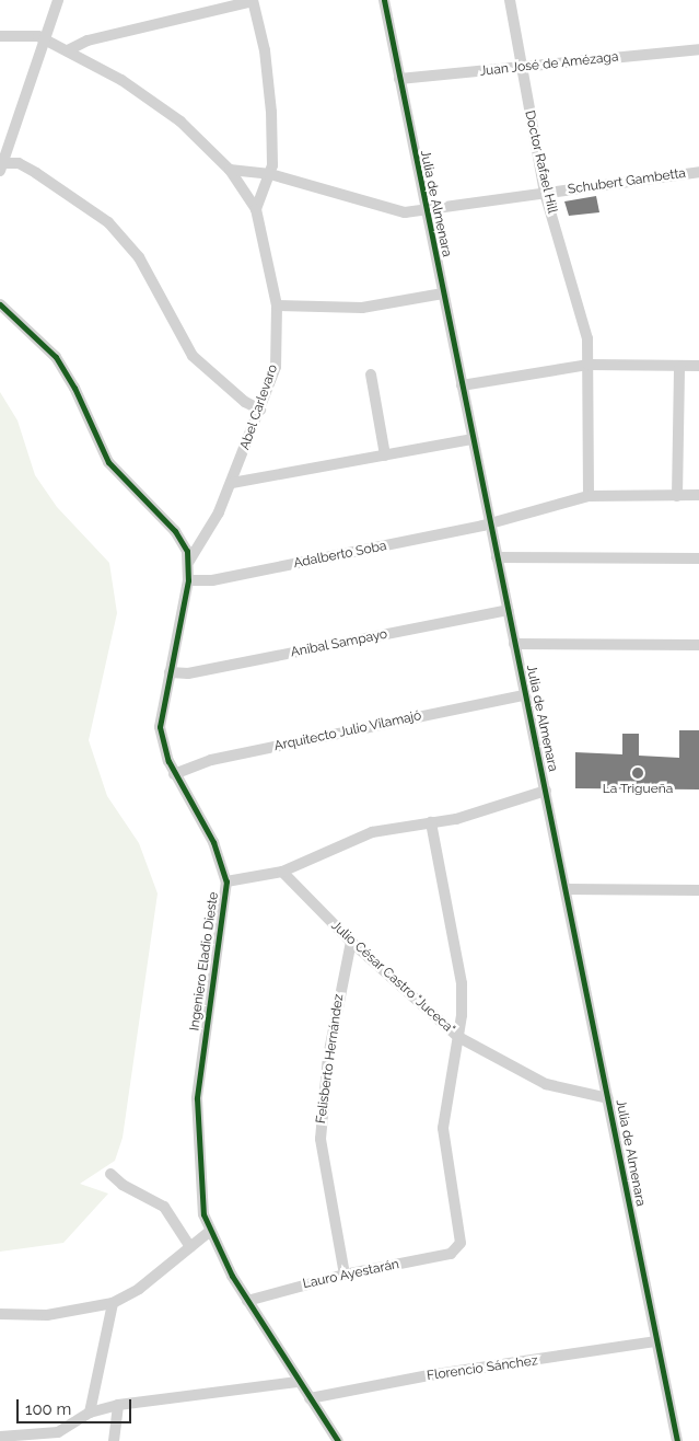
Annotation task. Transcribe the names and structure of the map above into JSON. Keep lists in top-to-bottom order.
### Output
{
  "streets": {
    "street": [
      "Juan José de Amézaga",
      "Doctor Rafael Hill",
      "Schubert Gambetta",
      "Julia de Almenara",
      "Abel Carlevaro",
      "Adalberto Soba",
      "Anibal Sampayo",
      "Arquitecto Julio Vilamajó",
      "Ingeniero Eladio Dieste",
      "Julio César Castro \"Juceca\"",
      "Felisberto Hernández",
      "Lauro Ayestarán",
      "Florencio Sánchez"
    ]
  },
  "crossings": [
    ["Juan José de Amézaga", "Doctor Rafael Hill"],
    ["Juan José de Amézaga", "Julia de Almenara"],
    ["Doctor Rafael Hill", "Schubert Gambetta"],
    ["Doctor Rafael Hill", "Adalberto Soba"],
    ["Schubert Gambetta", "Julia de Almenara"],
    ["Julia de Almenara", "Adalberto Soba"],
    ["Julia de Almenara", "Anibal Sampayo"],
    ["Julia de Almenara", "Arquitecto Julio Vilamajó"],
    ["Julia de Almenara", "Julio César Castro \"Juceca\""],
    ["Julia de Almenara", "Florencio Sánchez"],
    ["Abel Carlevaro", "Ingeniero Eladio Dieste"],
    ["Adalberto Soba", "Ingeniero Eladio Dieste"],
    ["Anibal Sampayo", "Ingeniero Eladio Dieste"],
    ["Arquitecto Julio Vilamajó", "Ingeniero Eladio Dieste"],
    ["Ingeniero Eladio Dieste", "Lauro Ayestarán"],
    ["Ingeniero Eladio Dieste", "Florencio Sánchez"],
    ["Julio César Castro \"Juceca\"", "Felisberto Hernández"],
    ["Julio César Castro \"Juceca\"", "Lauro Ayestarán"],
    ["Felisberto Hernández", "Lauro Ayestarán"]
  ],
  "places": ["La Trigueña"],
  "scale_bar": "100 m"
}
